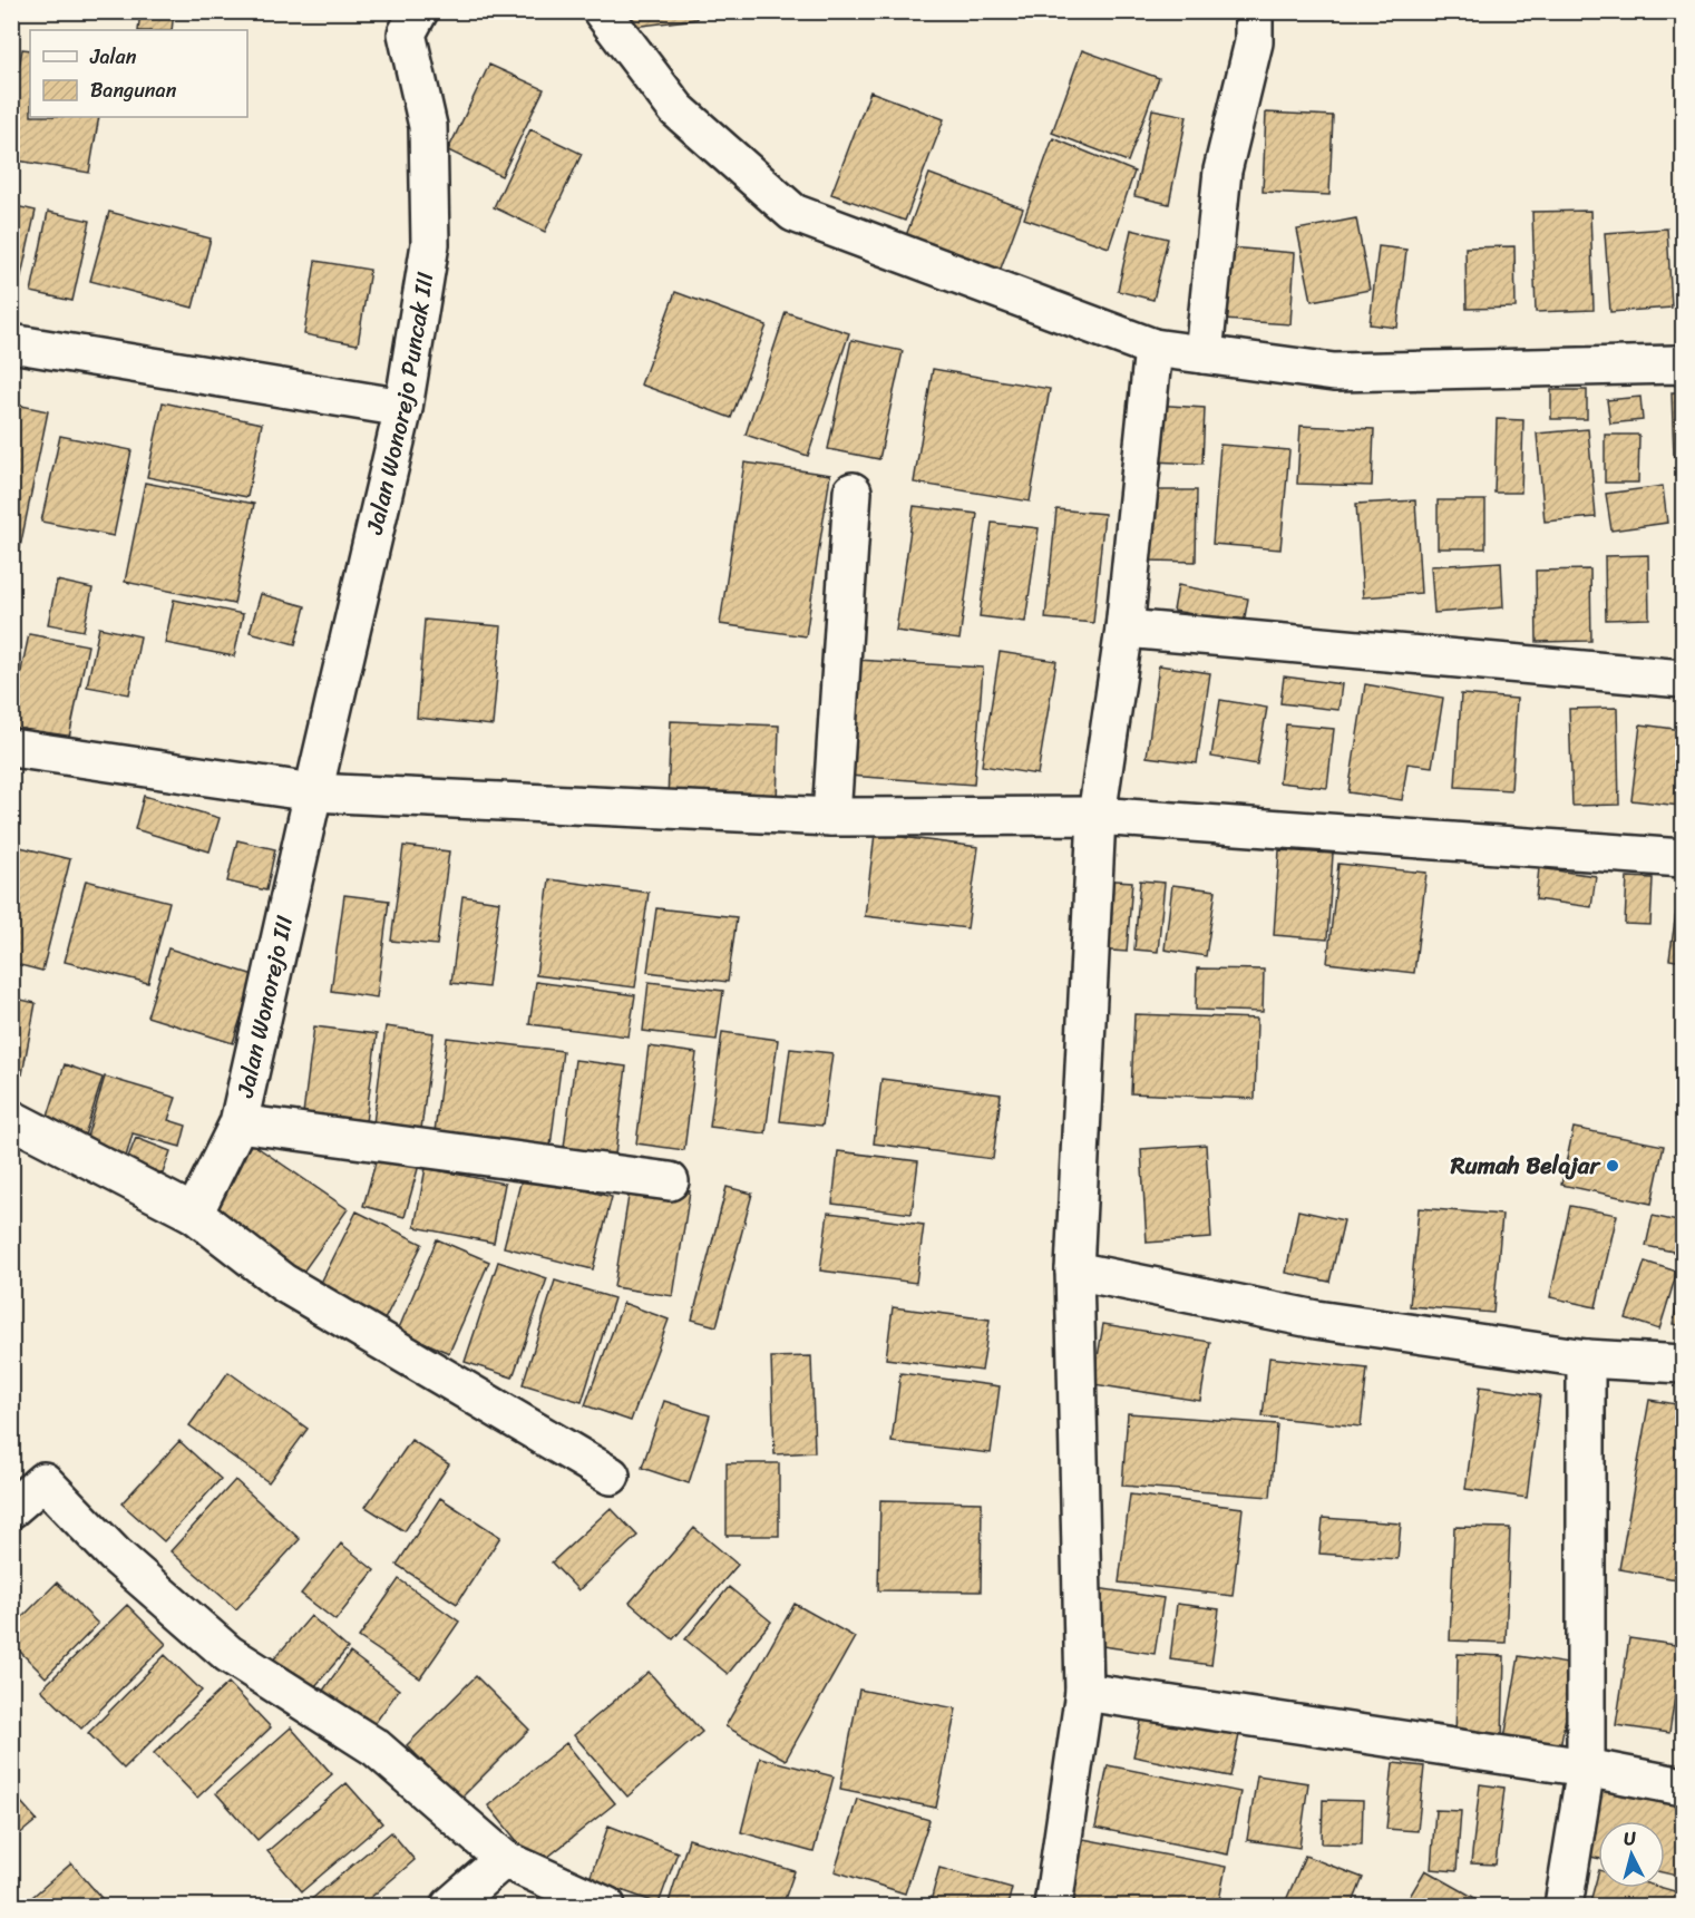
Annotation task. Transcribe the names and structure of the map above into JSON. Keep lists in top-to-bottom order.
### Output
{
  "streets": {
    "street": ["Jalan Wonorejo Puncak III", "Jalan Wonorejo III"]
  },
  "crossings": [
    ["Jalan Wonorejo Puncak III", "Jalan Wonorejo III"]
  ],
  "places": ["Rumah Belajar"],
  "legend": ["Jalan", "Bangunan"],
  "north": "top"
}
